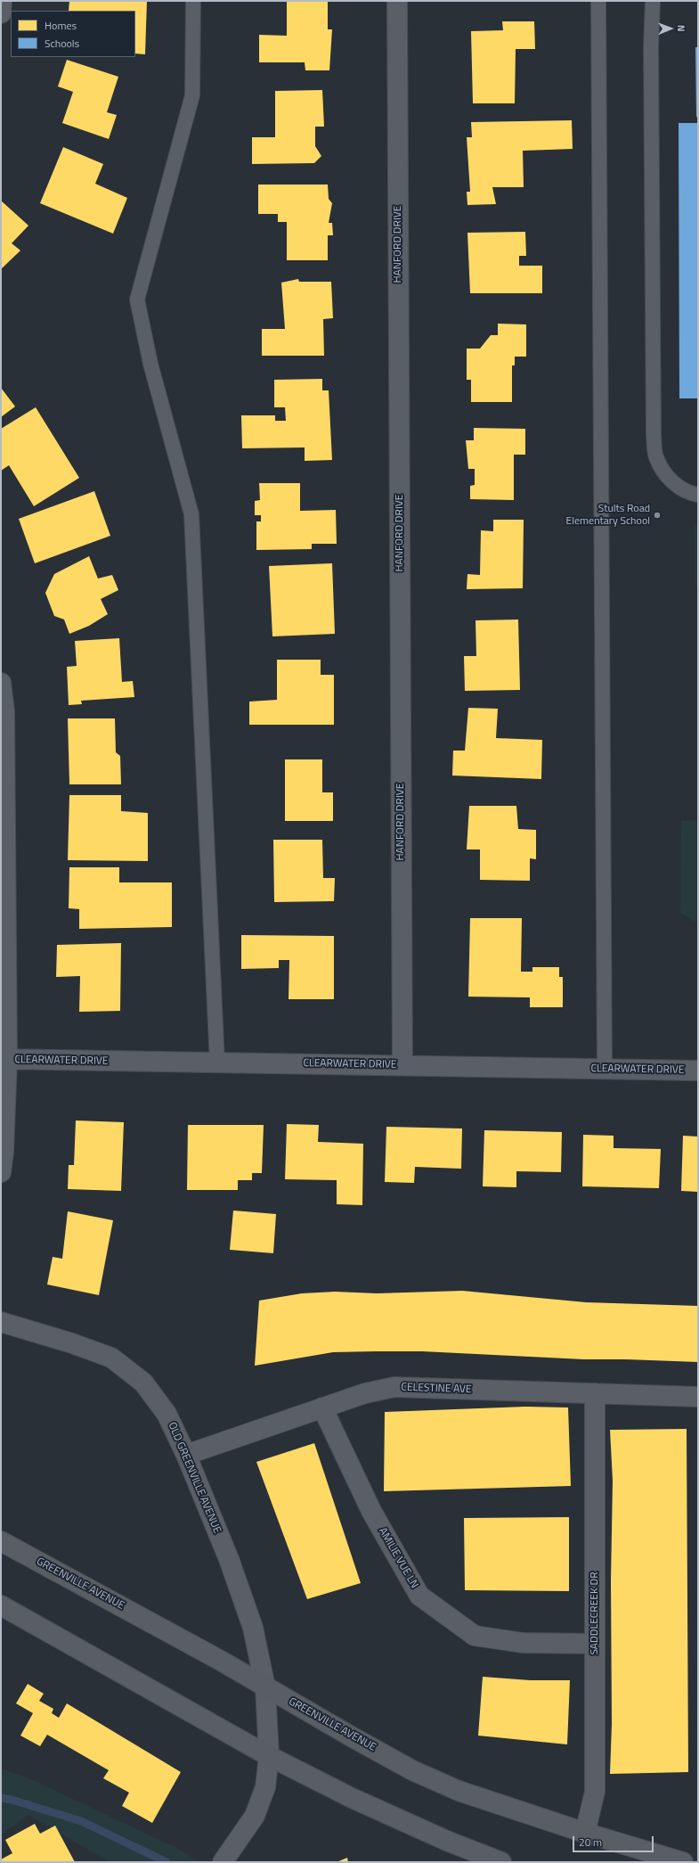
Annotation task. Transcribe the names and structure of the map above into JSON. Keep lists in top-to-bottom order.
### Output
{
  "streets": {
    "main road": ["GREENVILLE AVENUE"],
    "street": [
      "HANFORD DRIVE",
      "CLEARWATER DRIVE",
      "CELESTINE AVE",
      "OLD GREENVILLE AVENUE",
      "AMILIE VUE LN",
      "SADDLECREEK DR"
    ]
  },
  "crossings": [
    ["HANFORD DRIVE", "CLEARWATER DRIVE"],
    ["CELESTINE AVE", "OLD GREENVILLE AVENUE"],
    ["CELESTINE AVE", "AMILIE VUE LN"],
    ["CELESTINE AVE", "SADDLECREEK DR"],
    ["OLD GREENVILLE AVENUE", "GREENVILLE AVENUE"],
    ["AMILIE VUE LN", "SADDLECREEK DR"],
    ["GREENVILLE AVENUE", "SADDLECREEK DR"]
  ],
  "places": ["Stults Road Elementary School"],
  "legend": ["Homes", "Schools"],
  "scale_bar": "20 m",
  "north": "right"
}
